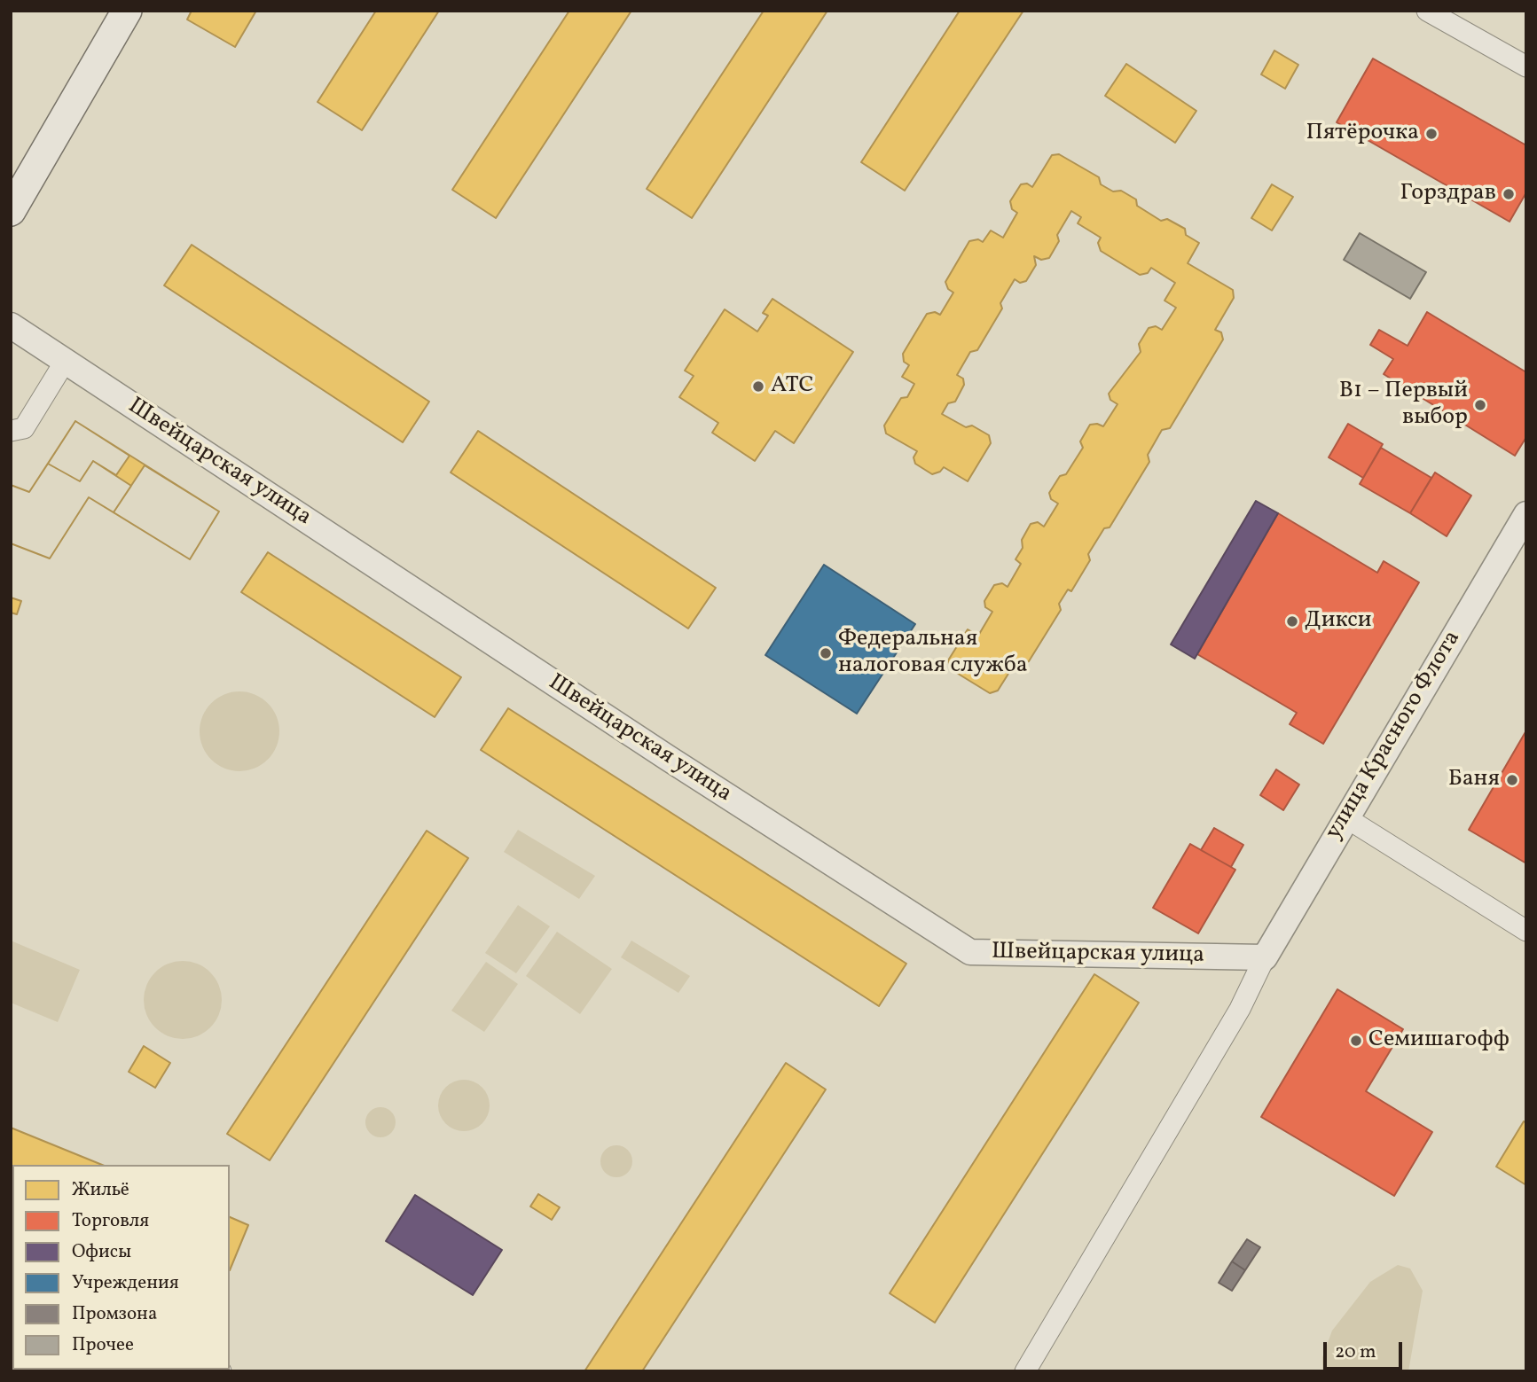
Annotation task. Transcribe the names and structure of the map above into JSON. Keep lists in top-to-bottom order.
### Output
{
  "streets": {
    "street": ["Швейцарская улица", "улица Красного Флота"]
  },
  "crossings": [
    ["Швейцарская улица", "улица Красного Флота"]
  ],
  "places": [
    "Пятёрочка",
    "Горздрав",
    "АТС",
    "В1 – Первый выбор",
    "Дикси",
    "Федеральная налоговая служба",
    "Баня",
    "Семишагофф"
  ],
  "legend": [
    "Жильё",
    "Торговля",
    "Офисы",
    "Учреждения",
    "Промзона",
    "Прочее"
  ],
  "scale_bar": "20 m"
}
